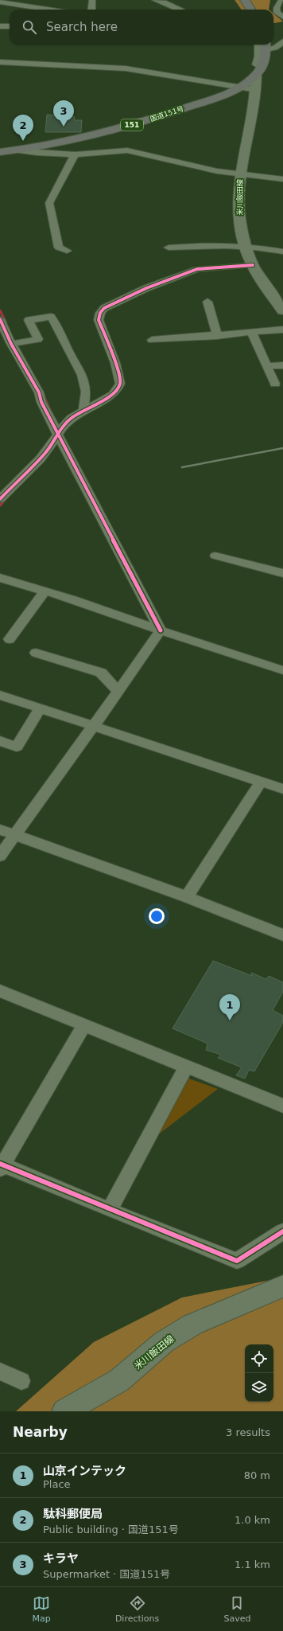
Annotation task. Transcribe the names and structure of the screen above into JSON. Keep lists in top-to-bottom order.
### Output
{
  "streets": {
    "highway": ["国道151号", "151"],
    "main road": ["米川飯田線"]
  },
  "crossings": [
    ["国道151号", "米川飯田線"]
  ],
  "page": {
    "search": "Search here",
    "pins": ["3", "2", "1"],
    "heading": ["Nearby", "3 results"],
    "list": [
      {
        "mark": "1",
        "name": "山京インテック",
        "note": "Place",
        "value": "80 m"
      },
      {
        "mark": "2",
        "name": "駄科郵便局",
        "note": "Public building · 国道151号",
        "value": "1.0 km"
      },
      {
        "mark": "3",
        "name": "キラヤ",
        "note": "Supermarket · 国道151号",
        "value": "1.1 km"
      }
    ],
    "nav": ["Map", "Directions", "Saved"]
  }
}
